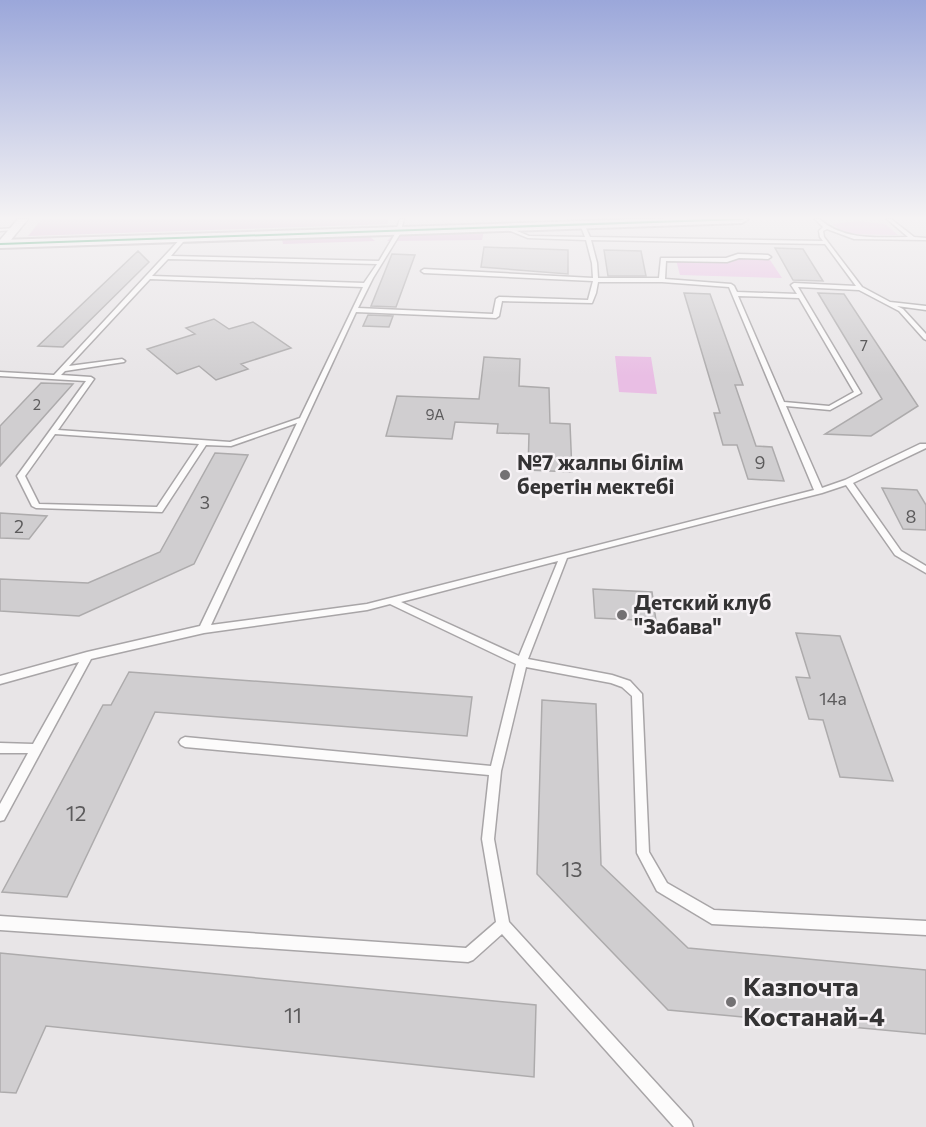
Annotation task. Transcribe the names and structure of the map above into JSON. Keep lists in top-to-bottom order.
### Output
{
  "places": ["№7 жалпы білім беретін мектебі", "Детский клуб \"Забава\"", "Казпочта Костанай-4"],
  "house_numbers": [
    "7",
    "2",
    "9А",
    "9",
    "3",
    "8",
    "2",
    "14а",
    "12",
    "13",
    "11"
  ]
}
